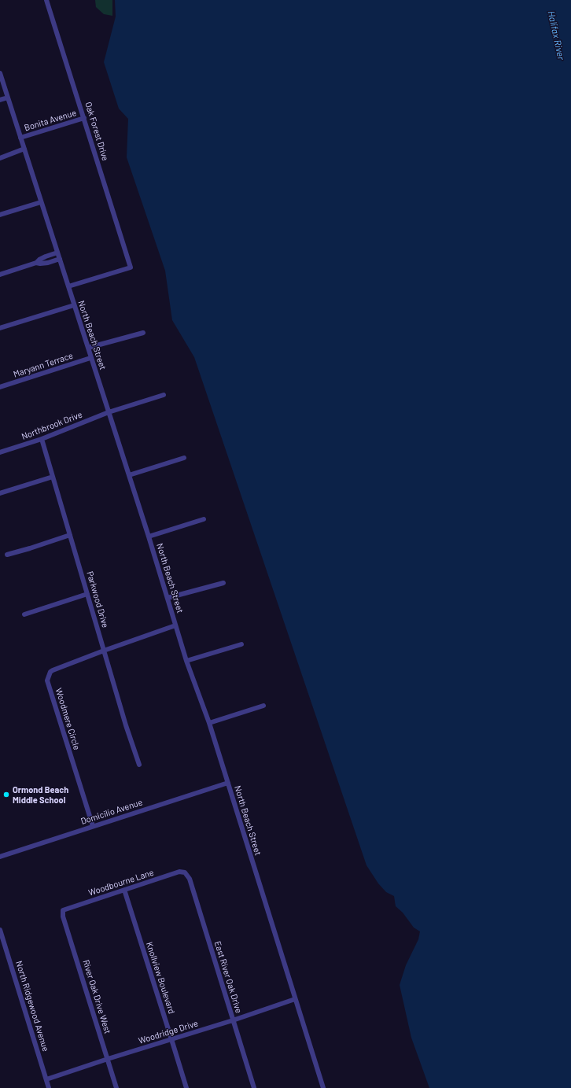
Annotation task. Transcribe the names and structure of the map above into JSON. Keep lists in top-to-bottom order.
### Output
{
  "streets": {
    "street": [
      "Bonita Avenue",
      "Oak Forest Drive",
      "North Beach Street",
      "Maryann Terrace",
      "Northbrook Drive",
      "Parkwood Drive",
      "Woodmere Circle",
      "Domicilio Avenue",
      "Woodbourne Lane",
      "East River Oak Drive",
      "Knollview Boulevard",
      "River Oak Drive West",
      "North Ridgewood Avenue",
      "Woodridge Drive"
    ]
  },
  "crossings": [
    ["Bonita Avenue", "Oak Forest Drive"],
    ["Bonita Avenue", "North Beach Street"],
    ["Oak Forest Drive", "North Beach Street"],
    ["North Beach Street", "Maryann Terrace"],
    ["North Beach Street", "Northbrook Drive"],
    ["North Beach Street", "Woodmere Circle"],
    ["North Beach Street", "Domicilio Avenue"],
    ["North Beach Street", "Woodridge Drive"],
    ["Northbrook Drive", "Parkwood Drive"],
    ["Parkwood Drive", "Woodmere Circle"],
    ["Woodmere Circle", "Domicilio Avenue"],
    ["Woodbourne Lane", "East River Oak Drive"],
    ["Woodbourne Lane", "Knollview Boulevard"],
    ["Woodbourne Lane", "River Oak Drive West"],
    ["East River Oak Drive", "Woodridge Drive"],
    ["Knollview Boulevard", "Woodridge Drive"],
    ["River Oak Drive West", "Woodridge Drive"],
    ["North Ridgewood Avenue", "Woodridge Drive"]
  ],
  "water": ["Halifax River"],
  "places": ["Ormond Beach Middle School"]
}
